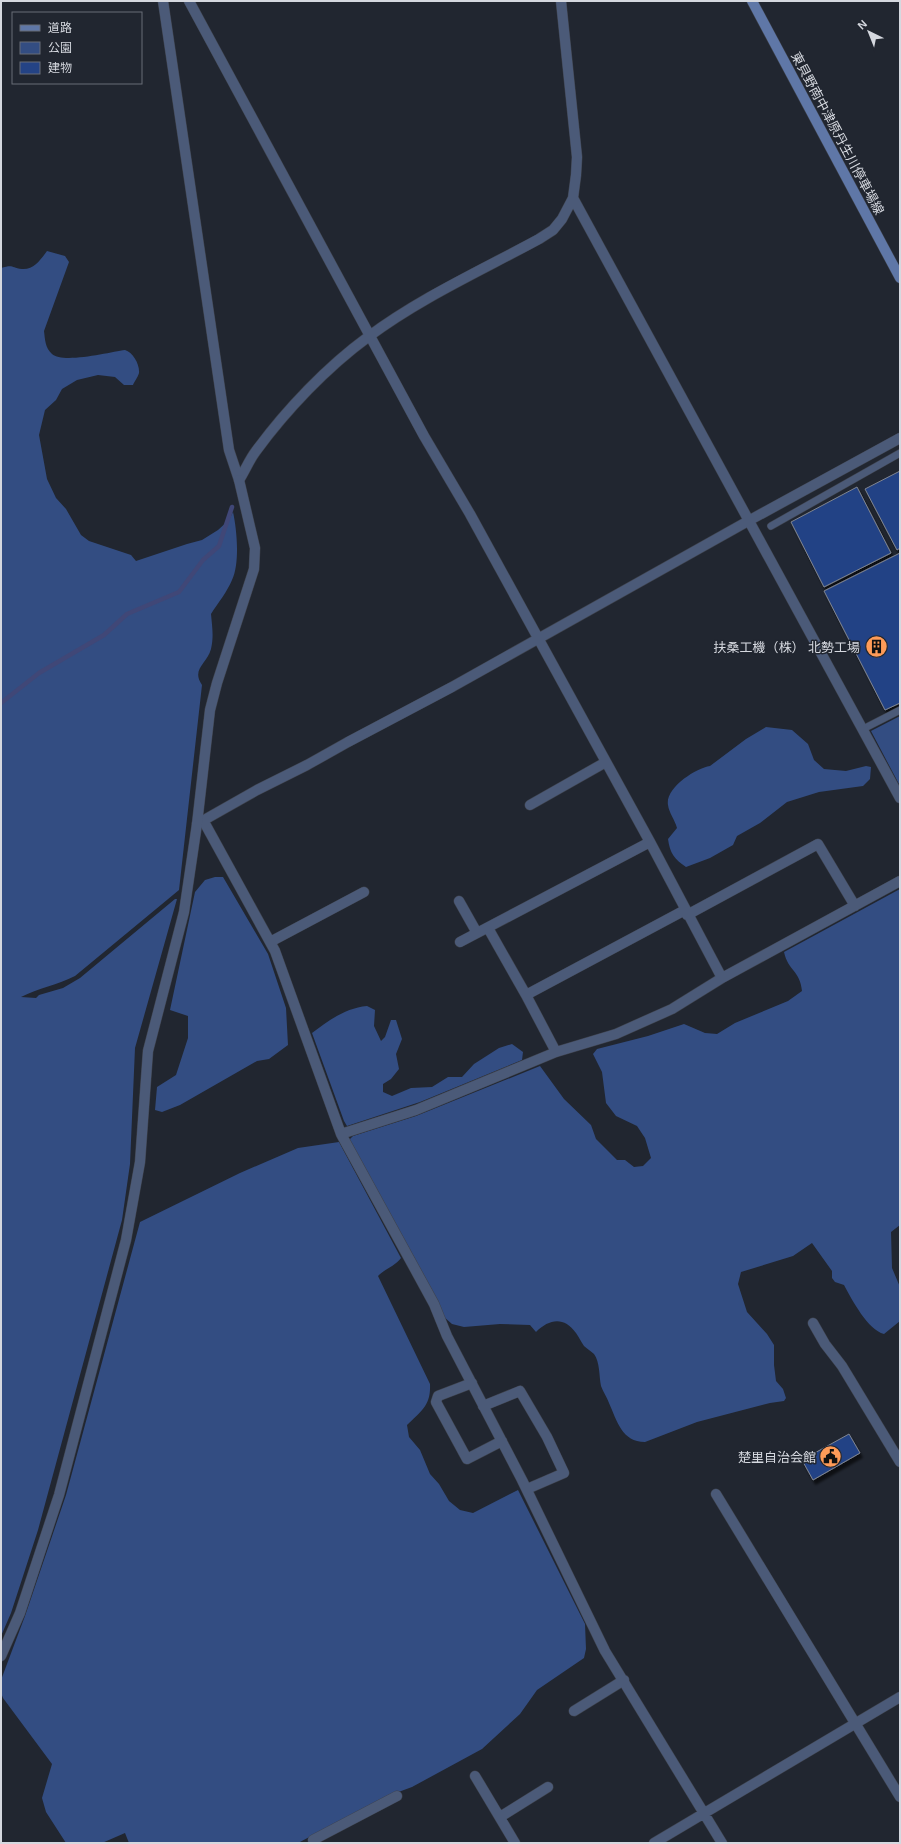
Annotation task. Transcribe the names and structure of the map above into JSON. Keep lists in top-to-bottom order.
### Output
{
  "streets": {
    "main road": ["東貝野南中津原丹生川停車場線"]
  },
  "places": {
    "building": ["扶桑工機（株） 北勢工場"],
    "public building": ["楚里自治会館"]
  },
  "legend": ["道路", "公園", "建物"],
  "north": "top left"
}
